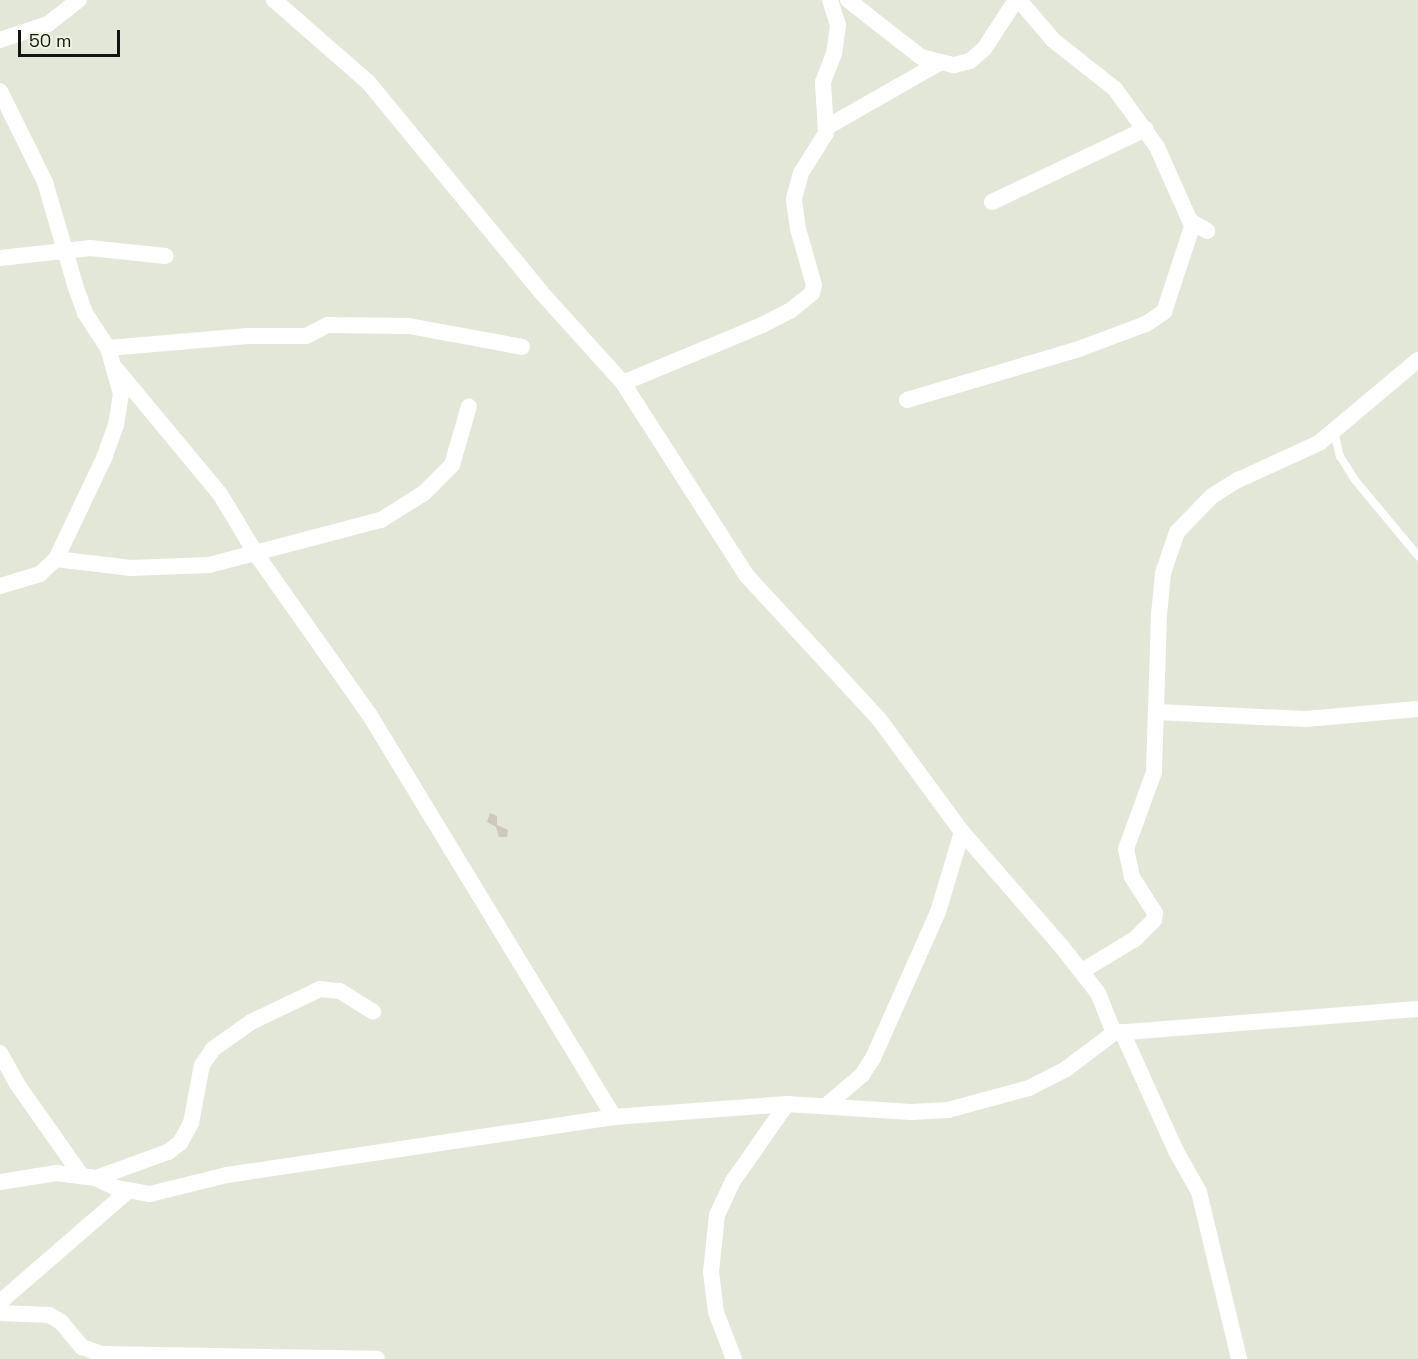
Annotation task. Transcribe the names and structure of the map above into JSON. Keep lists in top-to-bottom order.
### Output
{
  "scale_bar": "50 m"
}
